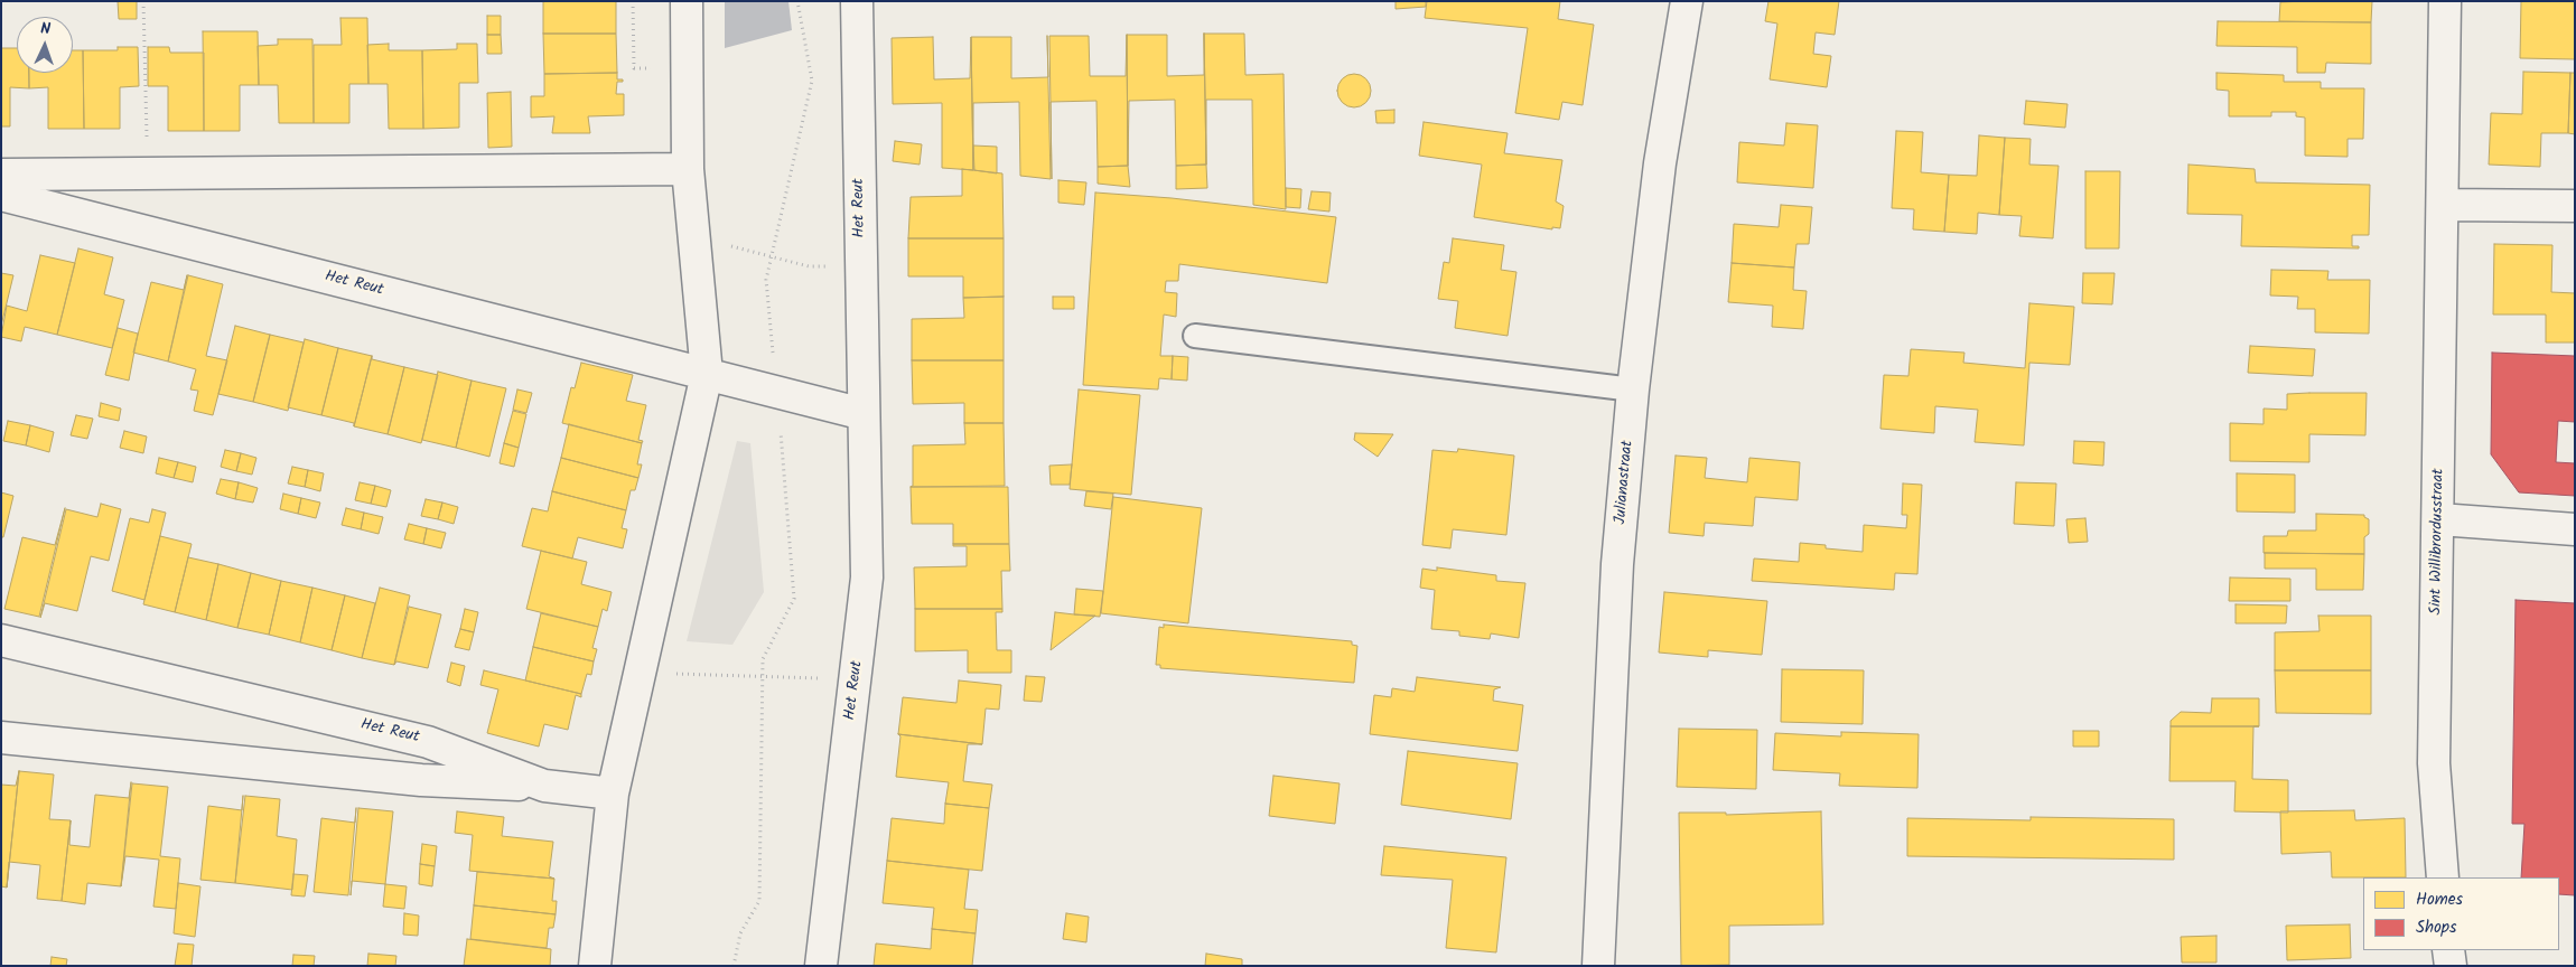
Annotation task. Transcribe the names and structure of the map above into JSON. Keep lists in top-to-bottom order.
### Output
{
  "streets": {
    "street": ["Het Reut", "Julianastraat", "Sint Willibrordusstraat"]
  },
  "legend": ["Homes", "Shops"],
  "north": "top"
}
